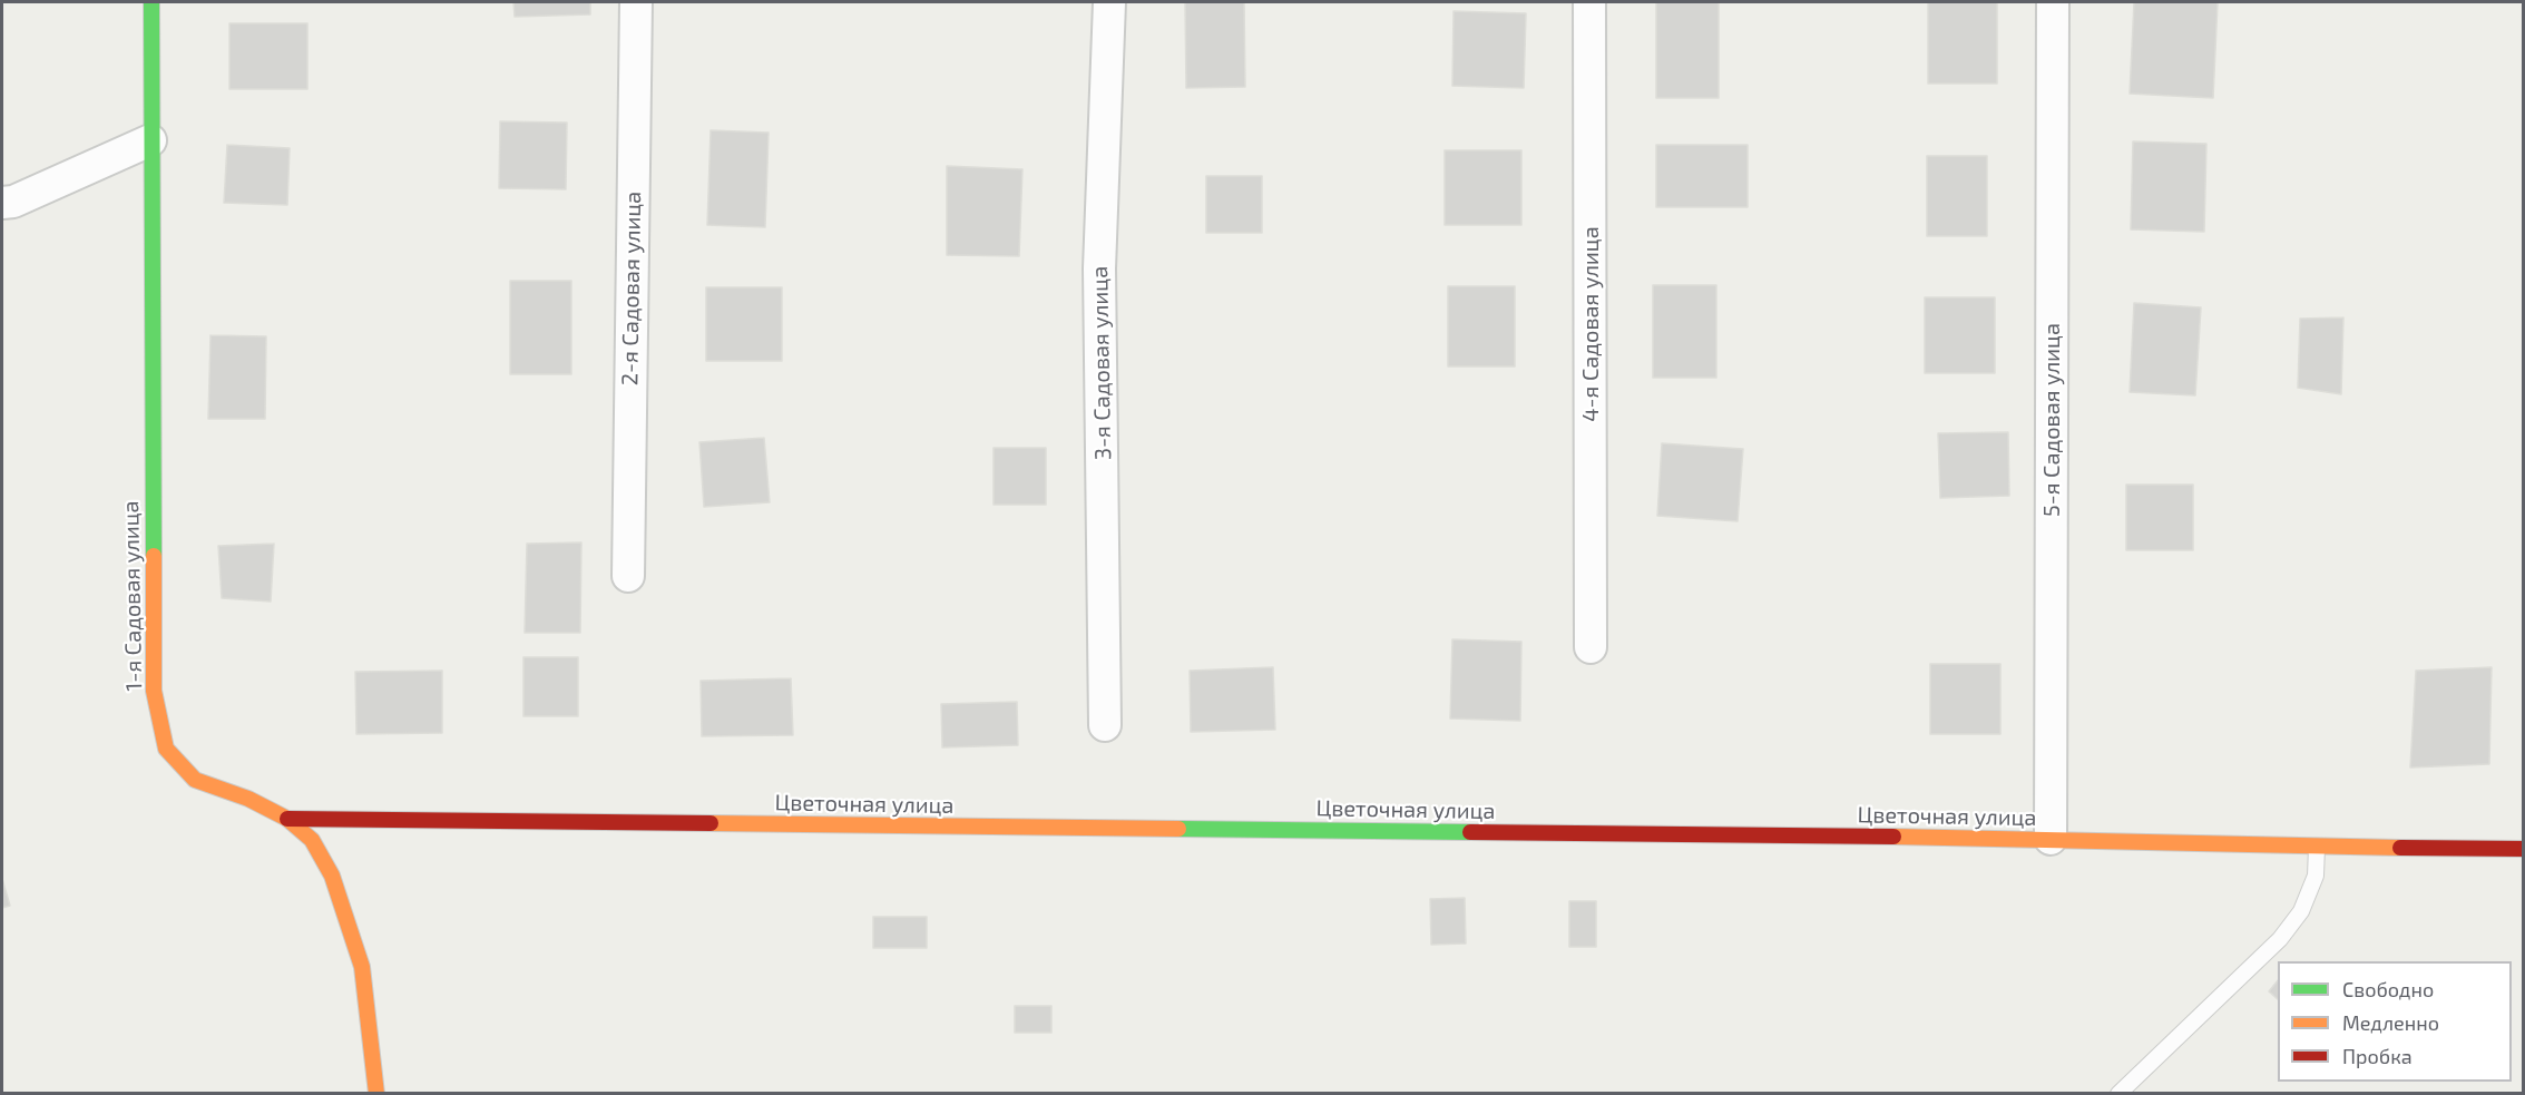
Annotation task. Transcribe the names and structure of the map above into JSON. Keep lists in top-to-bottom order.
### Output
{
  "streets": {
    "street": [
      "2-я Садовая улица",
      "4-я Садовая улица",
      "3-я Садовая улица",
      "5-я Садовая улица",
      "1-я Садовая улица",
      "Цветочная улица"
    ]
  },
  "crossings": [
    ["5-я Садовая улица", "Цветочная улица"],
    ["1-я Садовая улица", "Цветочная улица"]
  ],
  "legend": ["Свободно", "Медленно", "Пробка"]
}
